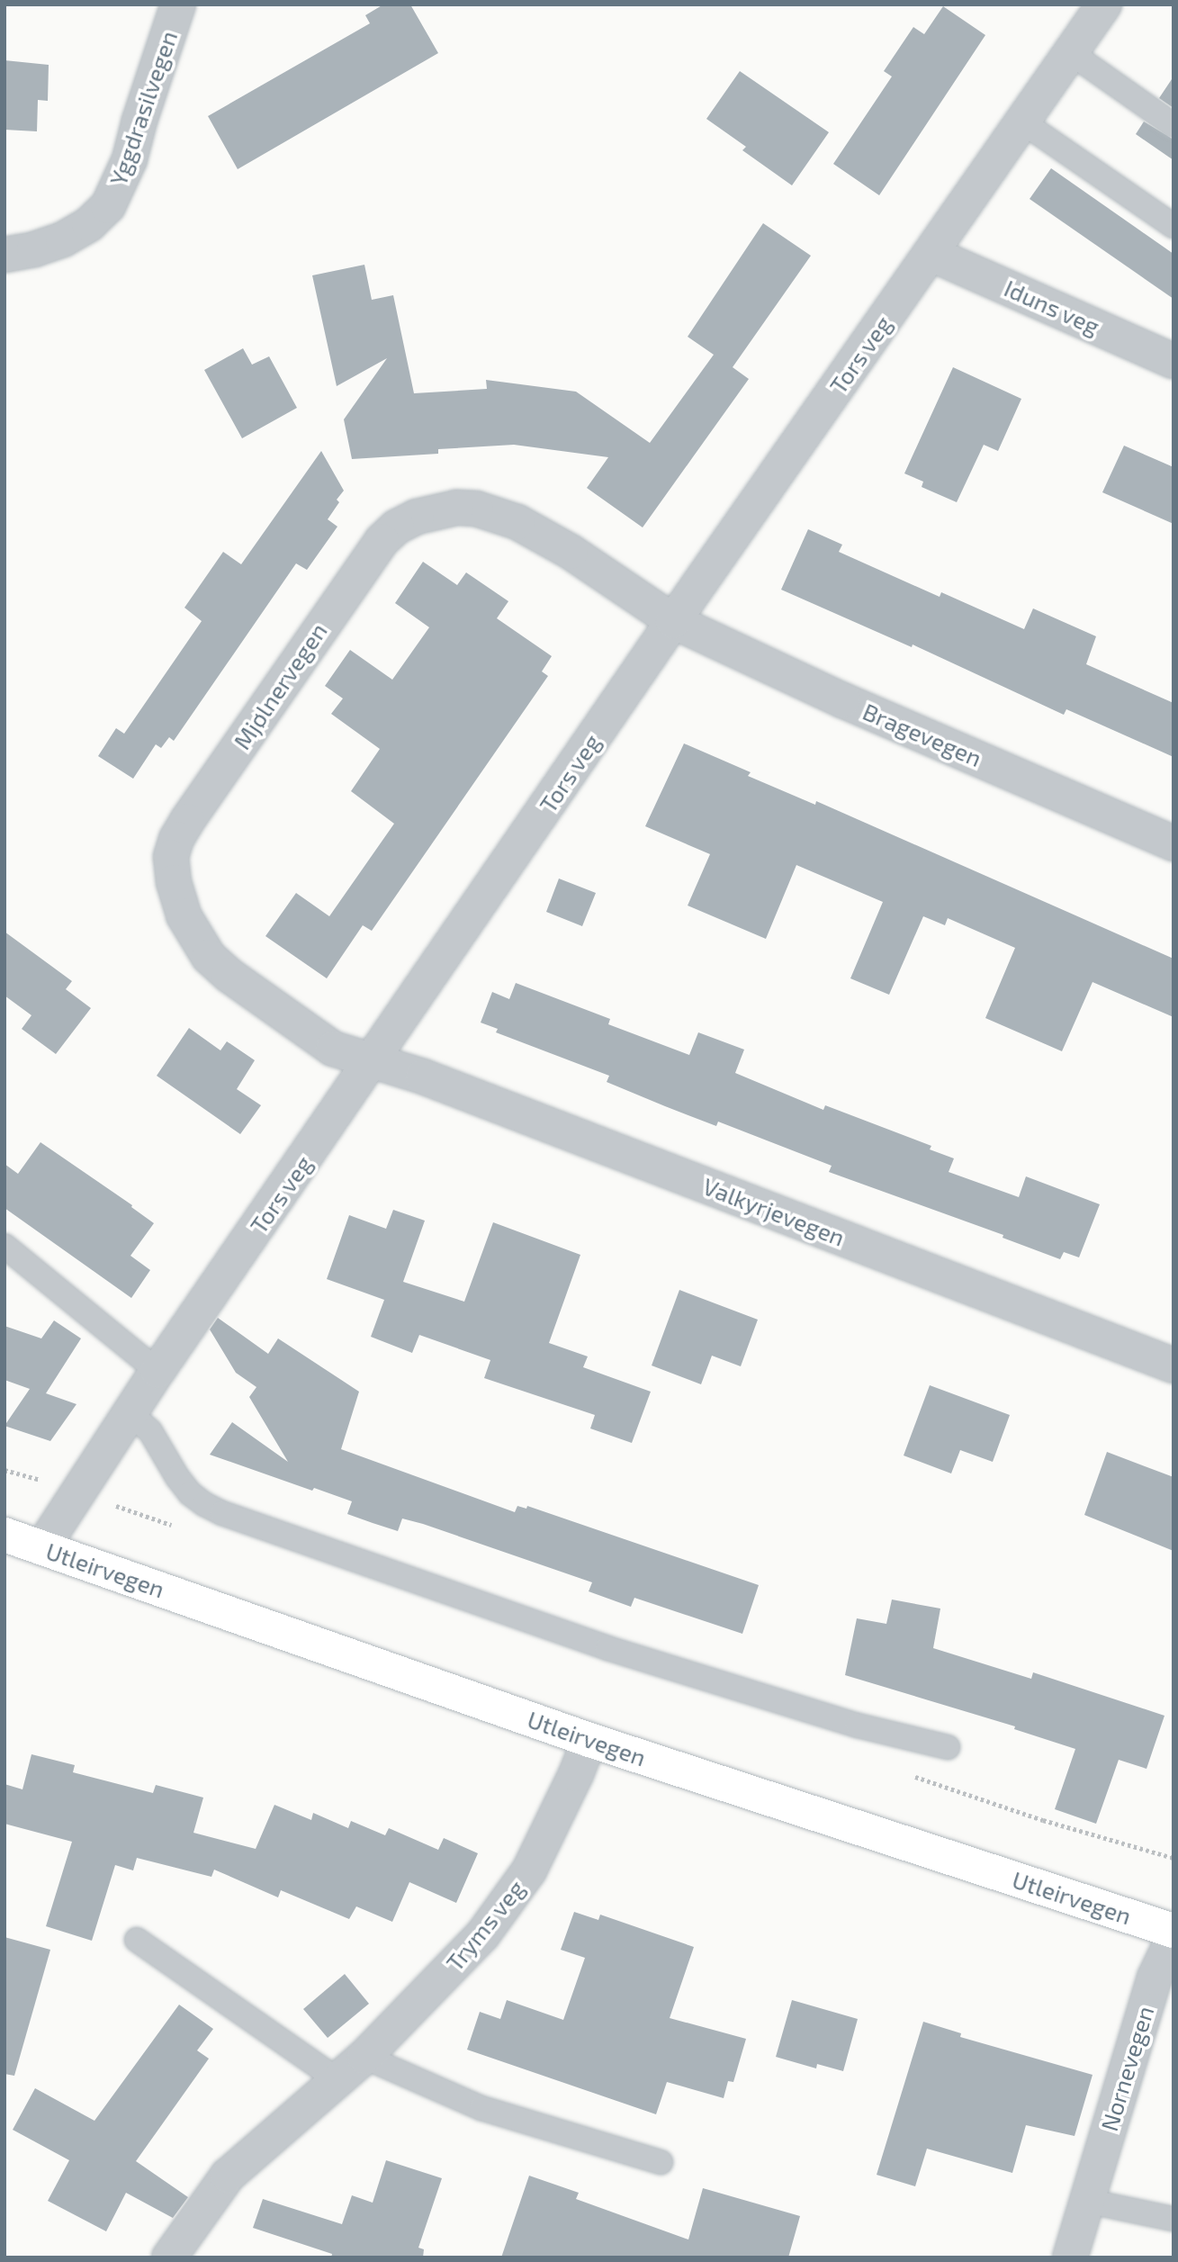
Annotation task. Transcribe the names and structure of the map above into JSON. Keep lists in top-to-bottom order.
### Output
{
  "streets": {
    "main road": ["Utleirvegen"],
    "street": [
      "Yggdrasilvegen",
      "Iduns veg",
      "Tors veg",
      "Mjølnervegen",
      "Bragevegen",
      "Valkyrjevegen",
      "Tryms veg",
      "Nornevegen"
    ]
  },
  "crossings": [
    ["Iduns veg", "Tors veg"],
    ["Tors veg", "Mjølnervegen"],
    ["Tors veg", "Bragevegen"],
    ["Tors veg", "Valkyrjevegen"],
    ["Tors veg", "Utleirvegen"],
    ["Mjølnervegen", "Bragevegen"],
    ["Mjølnervegen", "Valkyrjevegen"],
    ["Utleirvegen", "Tryms veg"]
  ]
}
